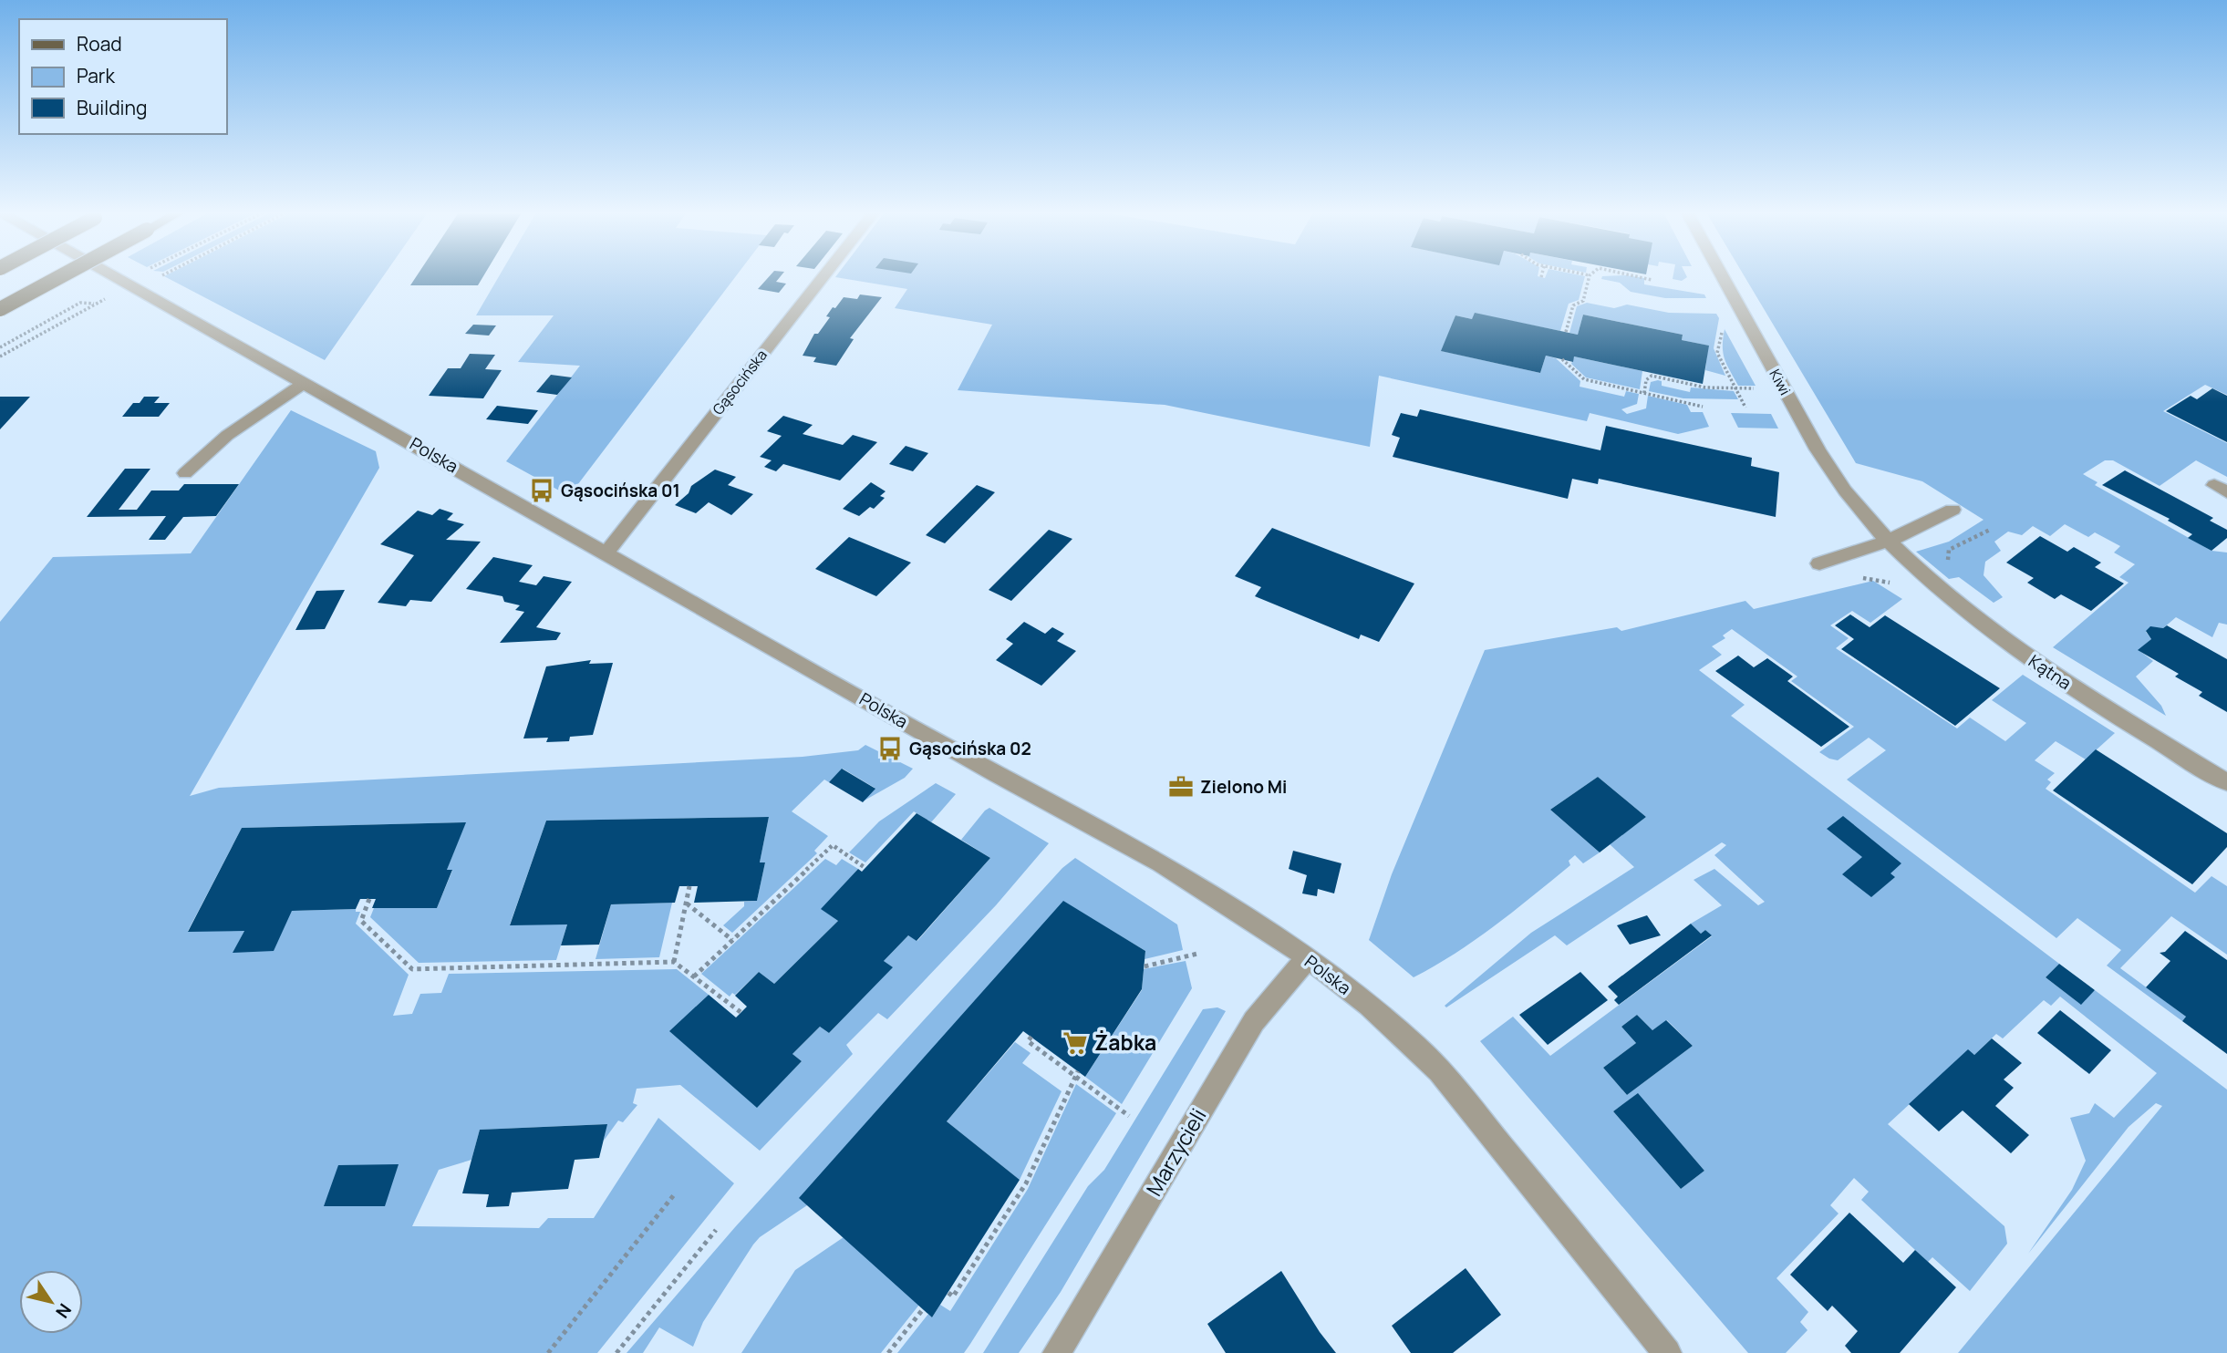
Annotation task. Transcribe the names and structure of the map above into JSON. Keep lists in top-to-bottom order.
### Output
{
  "streets": {
    "street": [
      "Gąsocińska",
      "Kiwi",
      "Polska",
      "Kątna",
      "Marzycieli"
    ]
  },
  "crossings": [
    ["Gąsocińska", "Polska"],
    ["Kiwi", "Kątna"],
    ["Polska", "Marzycieli"]
  ],
  "places": {
    "bus stop": ["Gąsocińska 01", "Gąsocińska 02"],
    "office": ["Zielono Mi"],
    "supermarket": ["Żabka"]
  },
  "legend": ["Road", "Park", "Building"],
  "north": "bottom right"
}
